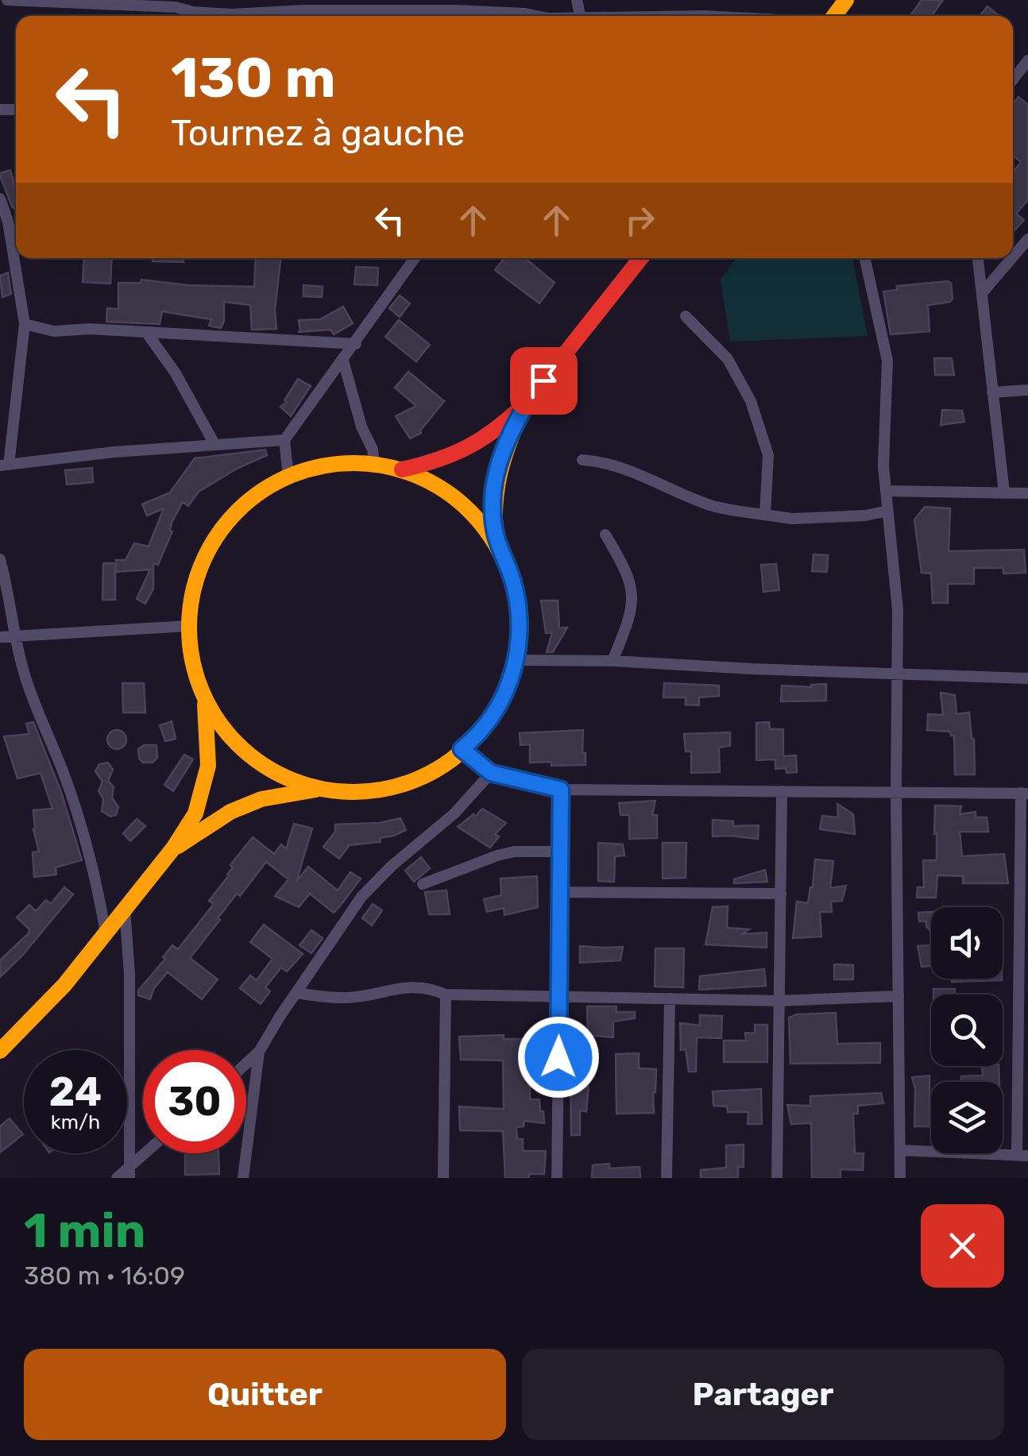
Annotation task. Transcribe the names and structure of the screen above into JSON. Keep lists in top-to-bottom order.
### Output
{
  "page": {
    "turn": ["130 m", "Tournez à gauche"],
    "speed": "24 km/h",
    "limit": "30",
    "heading": ["1 min", "380 m · 16:09"],
    "buttons": ["Quitter", "Partager"]
  }
}
